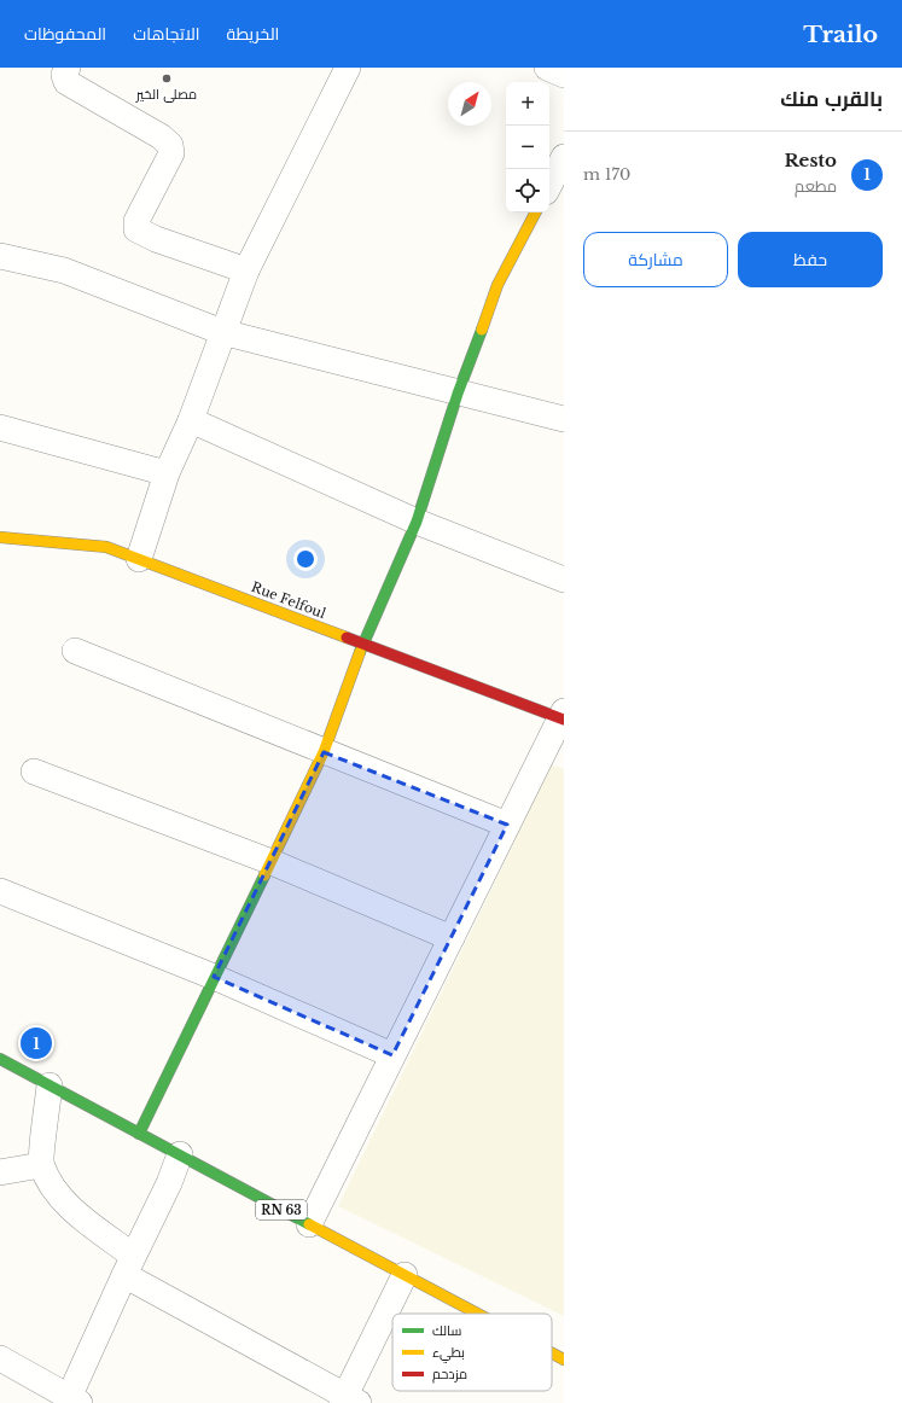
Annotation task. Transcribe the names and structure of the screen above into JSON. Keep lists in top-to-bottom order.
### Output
{
  "streets": {
    "street": ["Rue Felfoul", "RN 63"]
  },
  "places": ["مصلى الخير"],
  "legend": ["سالك", "بطيء", "مزدحم"],
  "north": "top right",
  "page": {
    "header": "Trailo",
    "nav": ["الخريطة", "الاتجاهات", "المحفوظات"],
    "heading": "بالقرب منك",
    "map_buttons": ["+", "−"],
    "list": [
      {
        "mark": "1",
        "name": "Resto",
        "note": "مطعم",
        "value": "170 m"
      }
    ],
    "buttons": ["حفظ", "مشاركة"],
    "pins": "1"
  }
}
